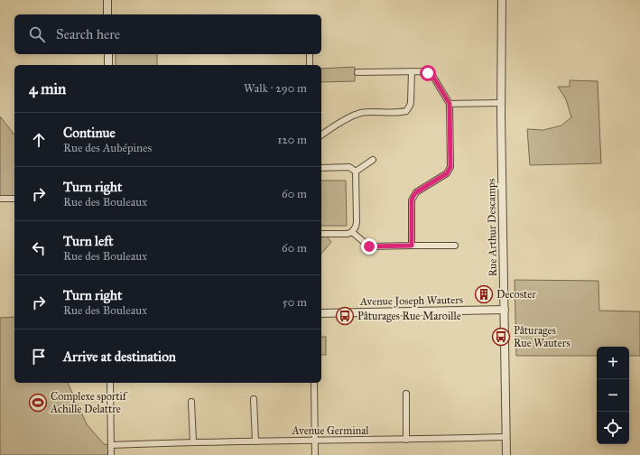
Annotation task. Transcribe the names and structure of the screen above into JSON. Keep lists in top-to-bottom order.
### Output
{
  "streets": {
    "street": ["Rue Arthur Descamps", "Avenue Joseph Wauters", "Avenue Germinal"]
  },
  "crossings": [
    ["Rue Arthur Descamps", "Avenue Joseph Wauters"],
    ["Rue Arthur Descamps", "Avenue Germinal"]
  ],
  "places": {
    "building": ["Decoster"],
    "bus stop": ["Pâturages Rue Maroille", "Pâturages Rue Wauters"],
    "sports": ["Complexe sportif Achille Delattre"]
  },
  "page": {
    "search": "Search here",
    "heading": ["4 min", "Walk · 290 m"],
    "list": [
      ["Continue", "Rue des Aubépines", "120 m"],
      ["Turn right", "Rue des Bouleaux", "60 m"],
      ["Turn left", "Rue des Bouleaux", "60 m"],
      ["Turn right", "Rue des Bouleaux", "50 m"],
      "Arrive at destination"
    ],
    "map_buttons": ["+", "−"]
  }
}
